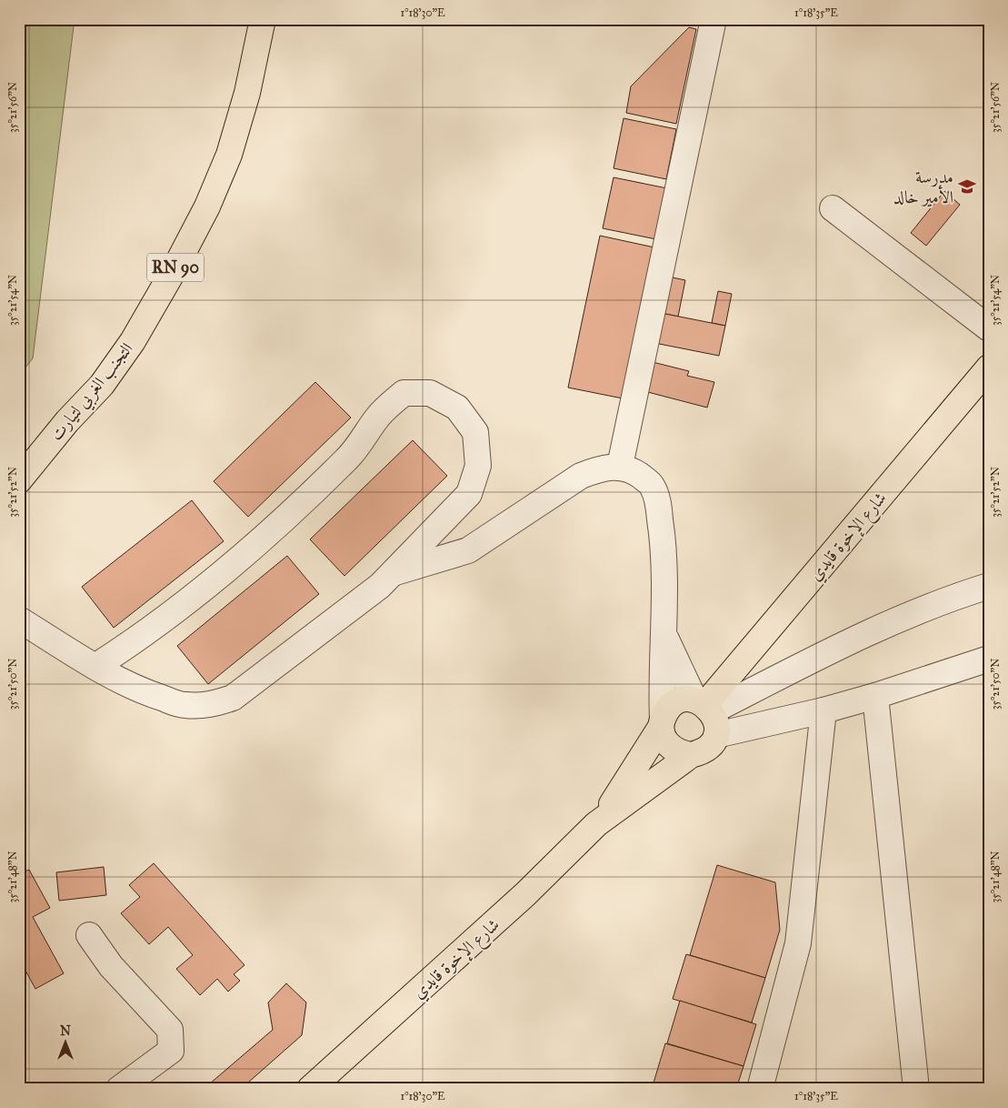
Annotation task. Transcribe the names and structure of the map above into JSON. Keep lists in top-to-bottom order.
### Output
{
  "streets": {
    "main road": ["RN 90", "التجنب الغربي لتيارت", "شارع الإخوة قايدي"]
  },
  "places": {
    "school or university": ["مدرسة الأمير خالد"]
  },
  "north": "top",
  "coordinates": [
    "1°18'30\"E",
    "1°18'35\"E",
    "35°21'56\"N",
    "35°21'54\"N",
    "35°21'52\"N",
    "35°21'50\"N",
    "35°21'48\"N"
  ]
}
